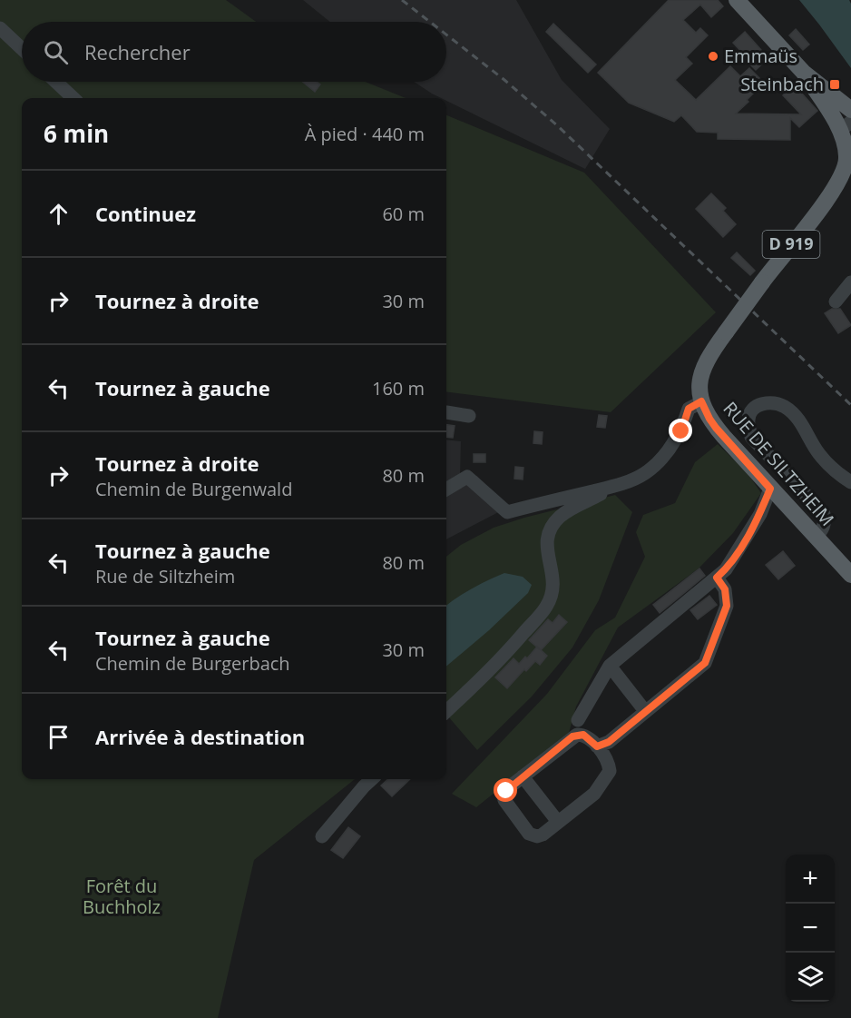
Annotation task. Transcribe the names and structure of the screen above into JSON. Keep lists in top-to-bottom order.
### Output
{
  "streets": {
    "main road": ["D 919", "RUE DE SILTZHEIM"]
  },
  "crossings": [
    ["D 919", "RUE DE SILTZHEIM"]
  ],
  "parks": ["Forêt du Buchholz"],
  "places": {
    "other": ["Emmaüs"],
    "transit": ["Steinbach"]
  },
  "page": {
    "search": "Rechercher",
    "heading": ["6 min", "À pied · 440 m"],
    "list": [
      ["Continuez", "60 m"],
      ["Tournez à droite", "30 m"],
      ["Tournez à gauche", "160 m"],
      ["Tournez à droite", "Chemin de Burgenwald", "80 m"],
      ["Tournez à gauche", "Rue de Siltzheim", "80 m"],
      ["Tournez à gauche", "Chemin de Burgerbach", "30 m"],
      "Arrivée à destination"
    ],
    "map_buttons": ["+", "−"]
  }
}
